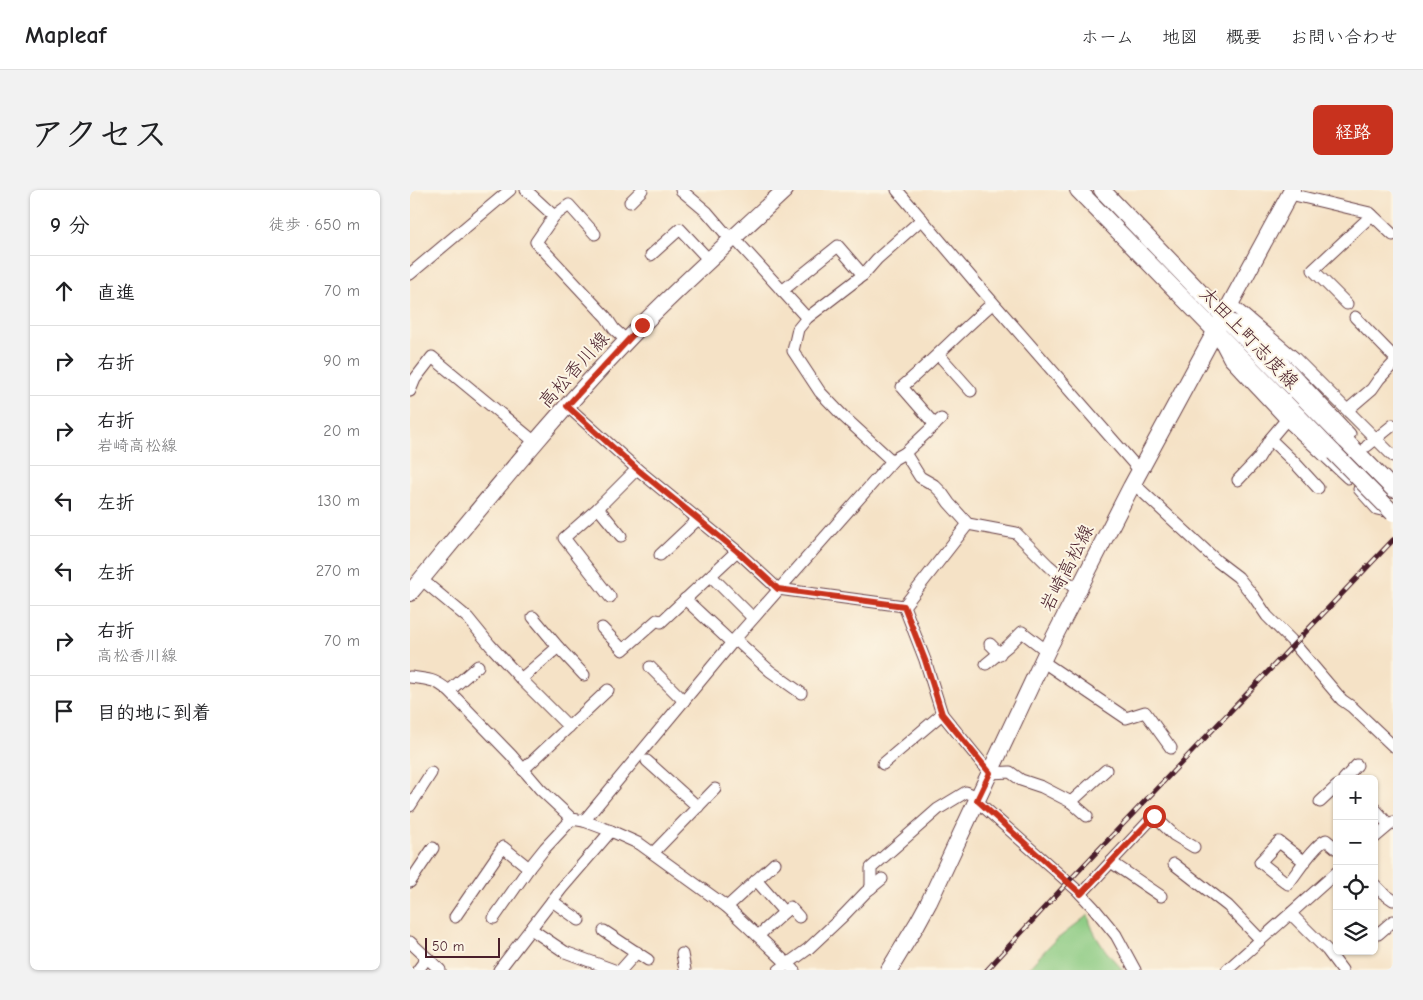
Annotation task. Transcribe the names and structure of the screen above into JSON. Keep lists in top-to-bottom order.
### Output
{
  "streets": {
    "main road": ["太田上町志度線", "高松香川線", "岩崎高松線"]
  },
  "crossings": [
    ["太田上町志度線", "岩崎高松線"]
  ],
  "scale_bar": "50 m",
  "page": {
    "header": "Mapleaf",
    "nav": [
      "ホーム",
      "地図",
      "概要",
      "お問い合わせ"
    ],
    "title": "アクセス",
    "buttons": "経路",
    "heading": ["9 分", "徒歩 · 650 m"],
    "list": [
      ["直進", "70 m"],
      ["右折", "90 m"],
      ["右折", "岩崎高松線", "20 m"],
      ["左折", "130 m"],
      ["左折", "270 m"],
      ["右折", "高松香川線", "70 m"],
      "目的地に到着"
    ],
    "map_buttons": ["+", "−"],
    "scale": "50 m"
  }
}
